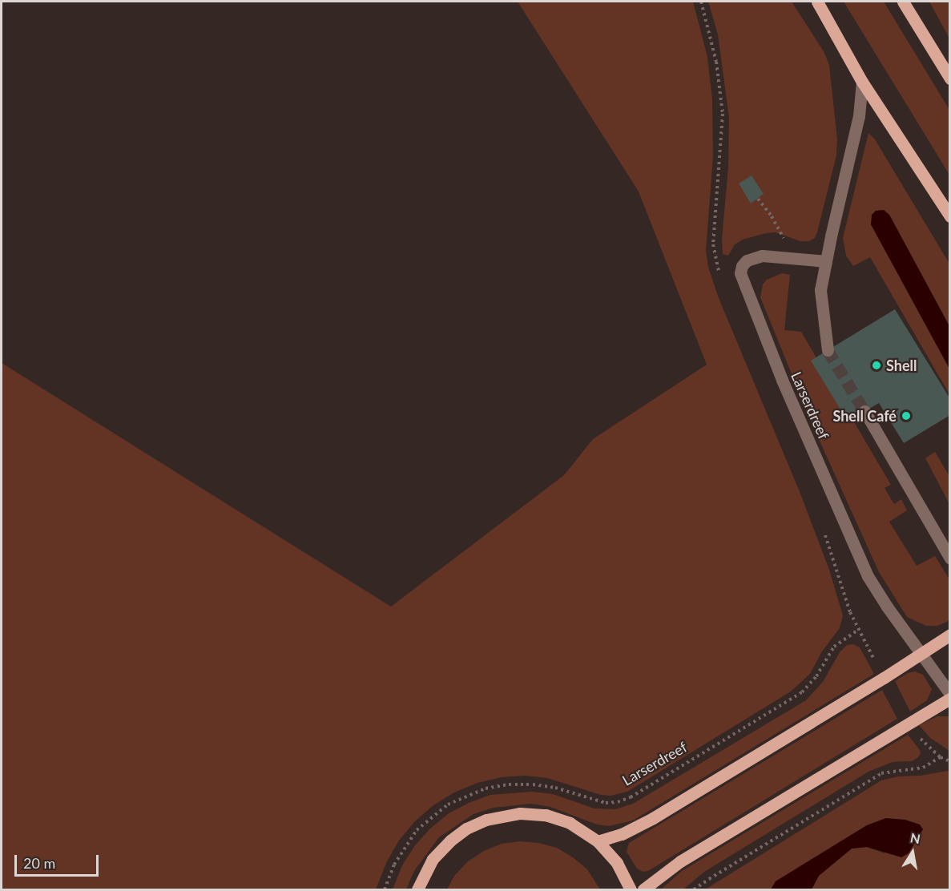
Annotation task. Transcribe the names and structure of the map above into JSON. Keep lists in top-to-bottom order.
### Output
{
  "streets": {
    "street": ["Larserdreef"]
  },
  "places": ["Shell", "Shell Café"],
  "scale_bar": "20 m",
  "north": "top"
}
